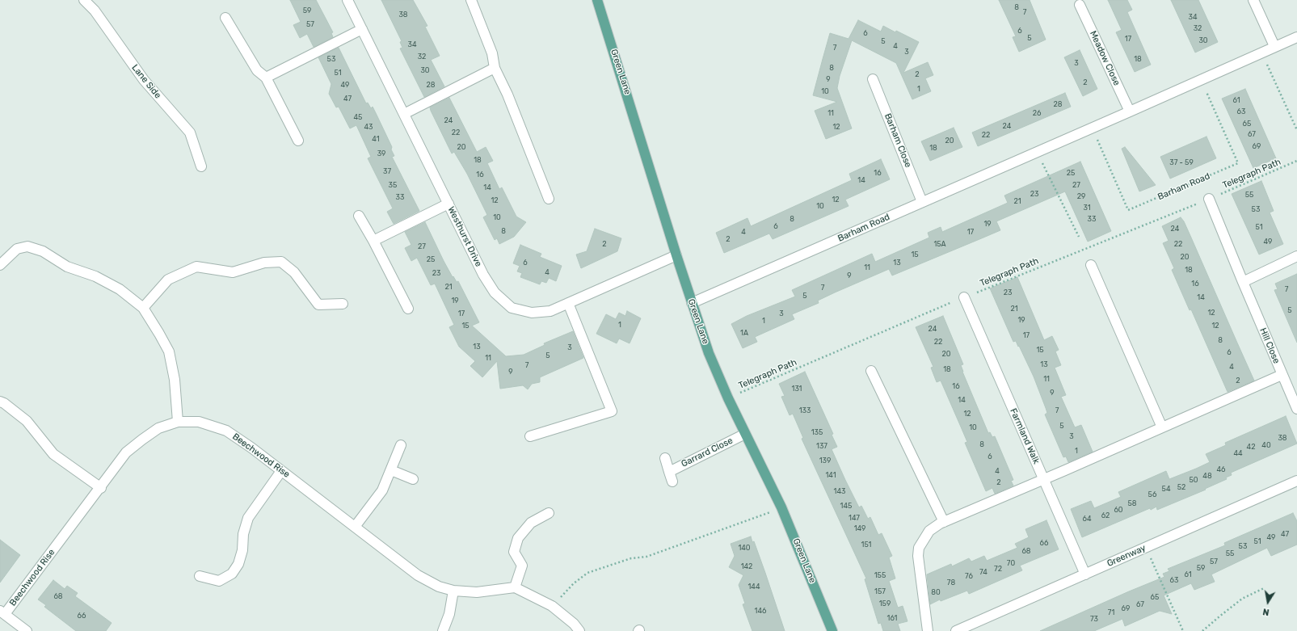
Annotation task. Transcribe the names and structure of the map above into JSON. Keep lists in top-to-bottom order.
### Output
{
  "streets": {
    "main road": ["Green Lane"],
    "street": [
      "Meadow Close",
      "Lane Side",
      "Barham Close",
      "Barham Road",
      "Westhurst Drive",
      "Hill Close",
      "Farmland Walk",
      "Garrard Close",
      "Beechwood Rise",
      "Greenway"
    ],
    "path": ["Telegraph Path"]
  },
  "crossings": [
    ["Meadow Close", "Barham Road"],
    ["Green Lane", "Telegraph Path"],
    ["Green Lane", "Barham Road"],
    ["Green Lane", "Westhurst Drive"],
    ["Green Lane", "Garrard Close"],
    ["Barham Close", "Barham Road"],
    ["Telegraph Path", "Hill Close"],
    ["Telegraph Path", "Farmland Walk"],
    ["Farmland Walk", "Greenway"]
  ],
  "house_numbers": [
    "8",
    "59",
    "7",
    "38",
    "34",
    "57",
    "32",
    "6",
    "6",
    "5",
    "17",
    "30",
    "5",
    "34",
    "4",
    "7",
    "3",
    "32",
    "53",
    "18",
    "3",
    "8",
    "30",
    "51",
    "2",
    "9",
    "2",
    "49",
    "28",
    "1",
    "10",
    "47",
    "61",
    "28",
    "63",
    "11",
    "26",
    "45",
    "24",
    "65",
    "24",
    "43",
    "12",
    "22",
    "67",
    "22",
    "41",
    "20",
    "69",
    "20",
    "18",
    "39",
    "18",
    "37 - 59",
    "37",
    "16",
    "25",
    "16",
    "14",
    "35",
    "27",
    "14",
    "23",
    "55",
    "29",
    "33",
    "12",
    "12",
    "21",
    "10",
    "31",
    "53",
    "10",
    "8",
    "33",
    "19",
    "6",
    "51",
    "24",
    "8",
    "4",
    "17",
    "2",
    "49",
    "2",
    "15A",
    "22",
    "27",
    "15",
    "20",
    "25",
    "6",
    "13",
    "11",
    "18",
    "4",
    "23",
    "9",
    "16",
    "21",
    "7",
    "7",
    "23",
    "5",
    "14",
    "19",
    "21",
    "5",
    "12",
    "17",
    "3",
    "19",
    "1",
    "1",
    "15",
    "12",
    "24",
    "1A",
    "17",
    "8",
    "22",
    "13",
    "3",
    "15",
    "6",
    "20",
    "5",
    "11",
    "13",
    "7",
    "4",
    "18",
    "9",
    "11",
    "2",
    "16",
    "131",
    "9",
    "14",
    "133",
    "7",
    "12",
    "5",
    "10",
    "135",
    "3",
    "38",
    "8",
    "40",
    "137",
    "42",
    "1",
    "44",
    "6",
    "139",
    "46",
    "4",
    "141",
    "48",
    "50",
    "2",
    "52",
    "54",
    "143",
    "56",
    "58",
    "145",
    "60",
    "62",
    "147",
    "64",
    "149",
    "47",
    "49",
    "51",
    "66",
    "151",
    "53",
    "140",
    "68",
    "55",
    "57",
    "70",
    "142",
    "59",
    "72",
    "74",
    "61",
    "155",
    "76",
    "63",
    "78",
    "144",
    "157",
    "80",
    "68",
    "65",
    "159",
    "67",
    "69",
    "146",
    "71",
    "66",
    "161",
    "73"
  ],
  "north": "bottom"
}
